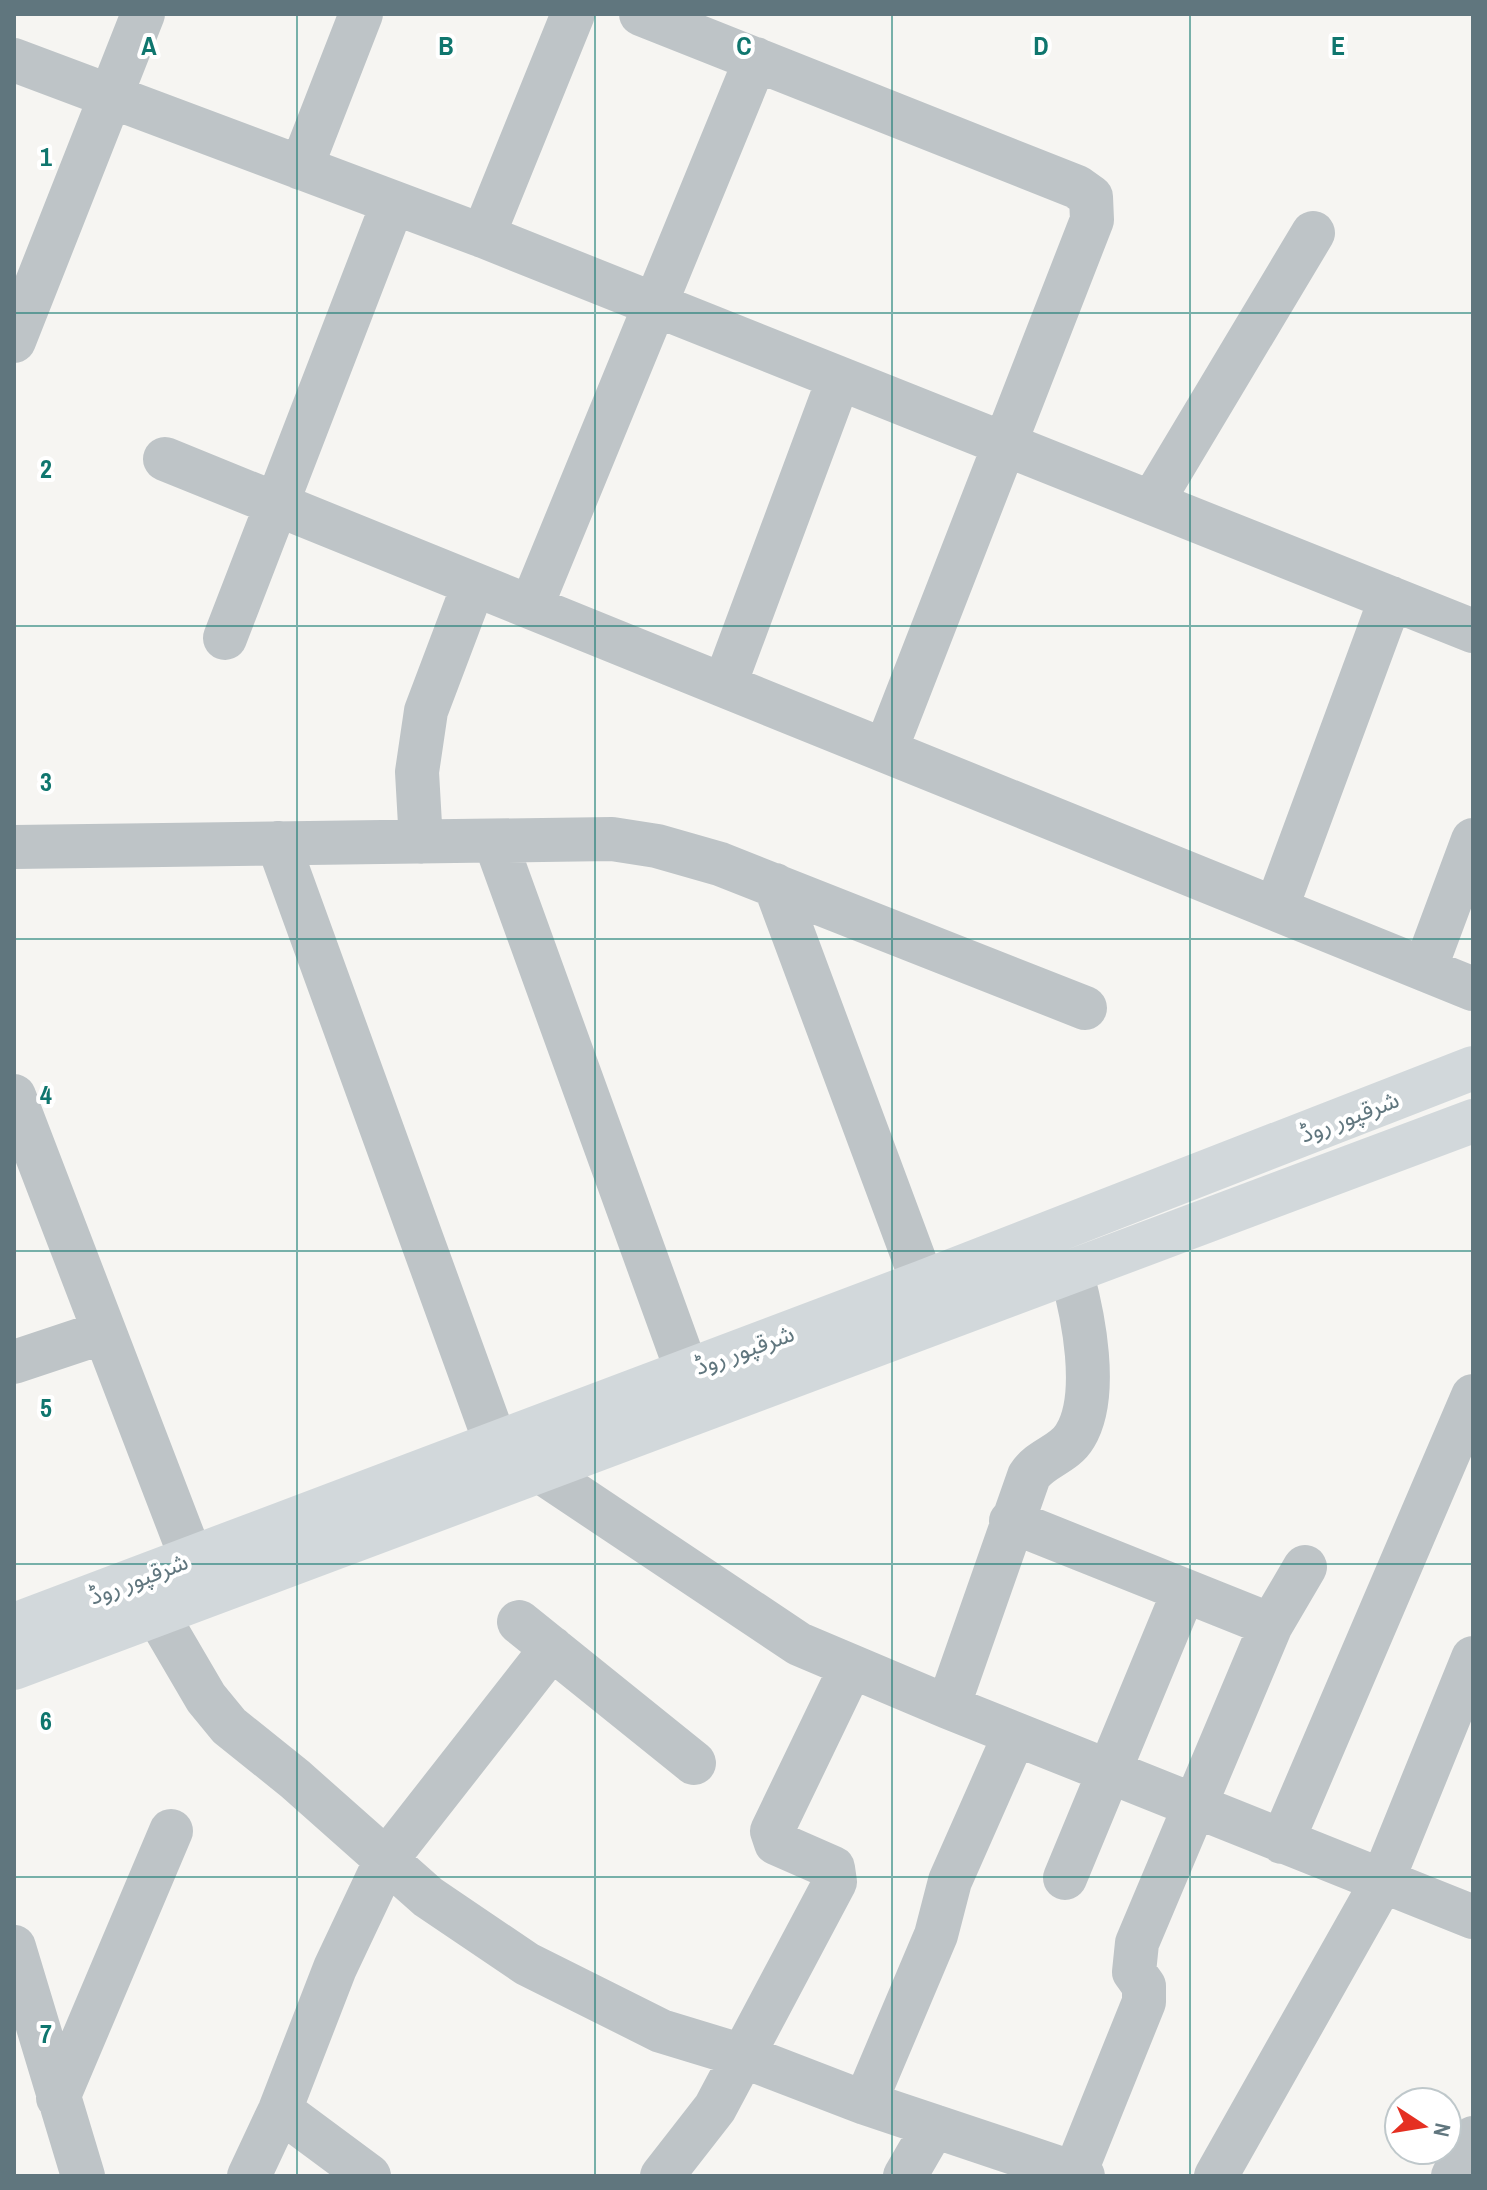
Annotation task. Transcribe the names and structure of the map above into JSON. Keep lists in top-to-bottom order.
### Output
{
  "streets": {
    "main road": ["شرقپور روڈ"]
  },
  "north": "right",
  "grid": {
    "columns": [
      "A",
      "B",
      "C",
      "D",
      "E"
    ],
    "rows": [
      "1",
      "2",
      "3",
      "4",
      "5",
      "6",
      "7"
    ]
  }
}
